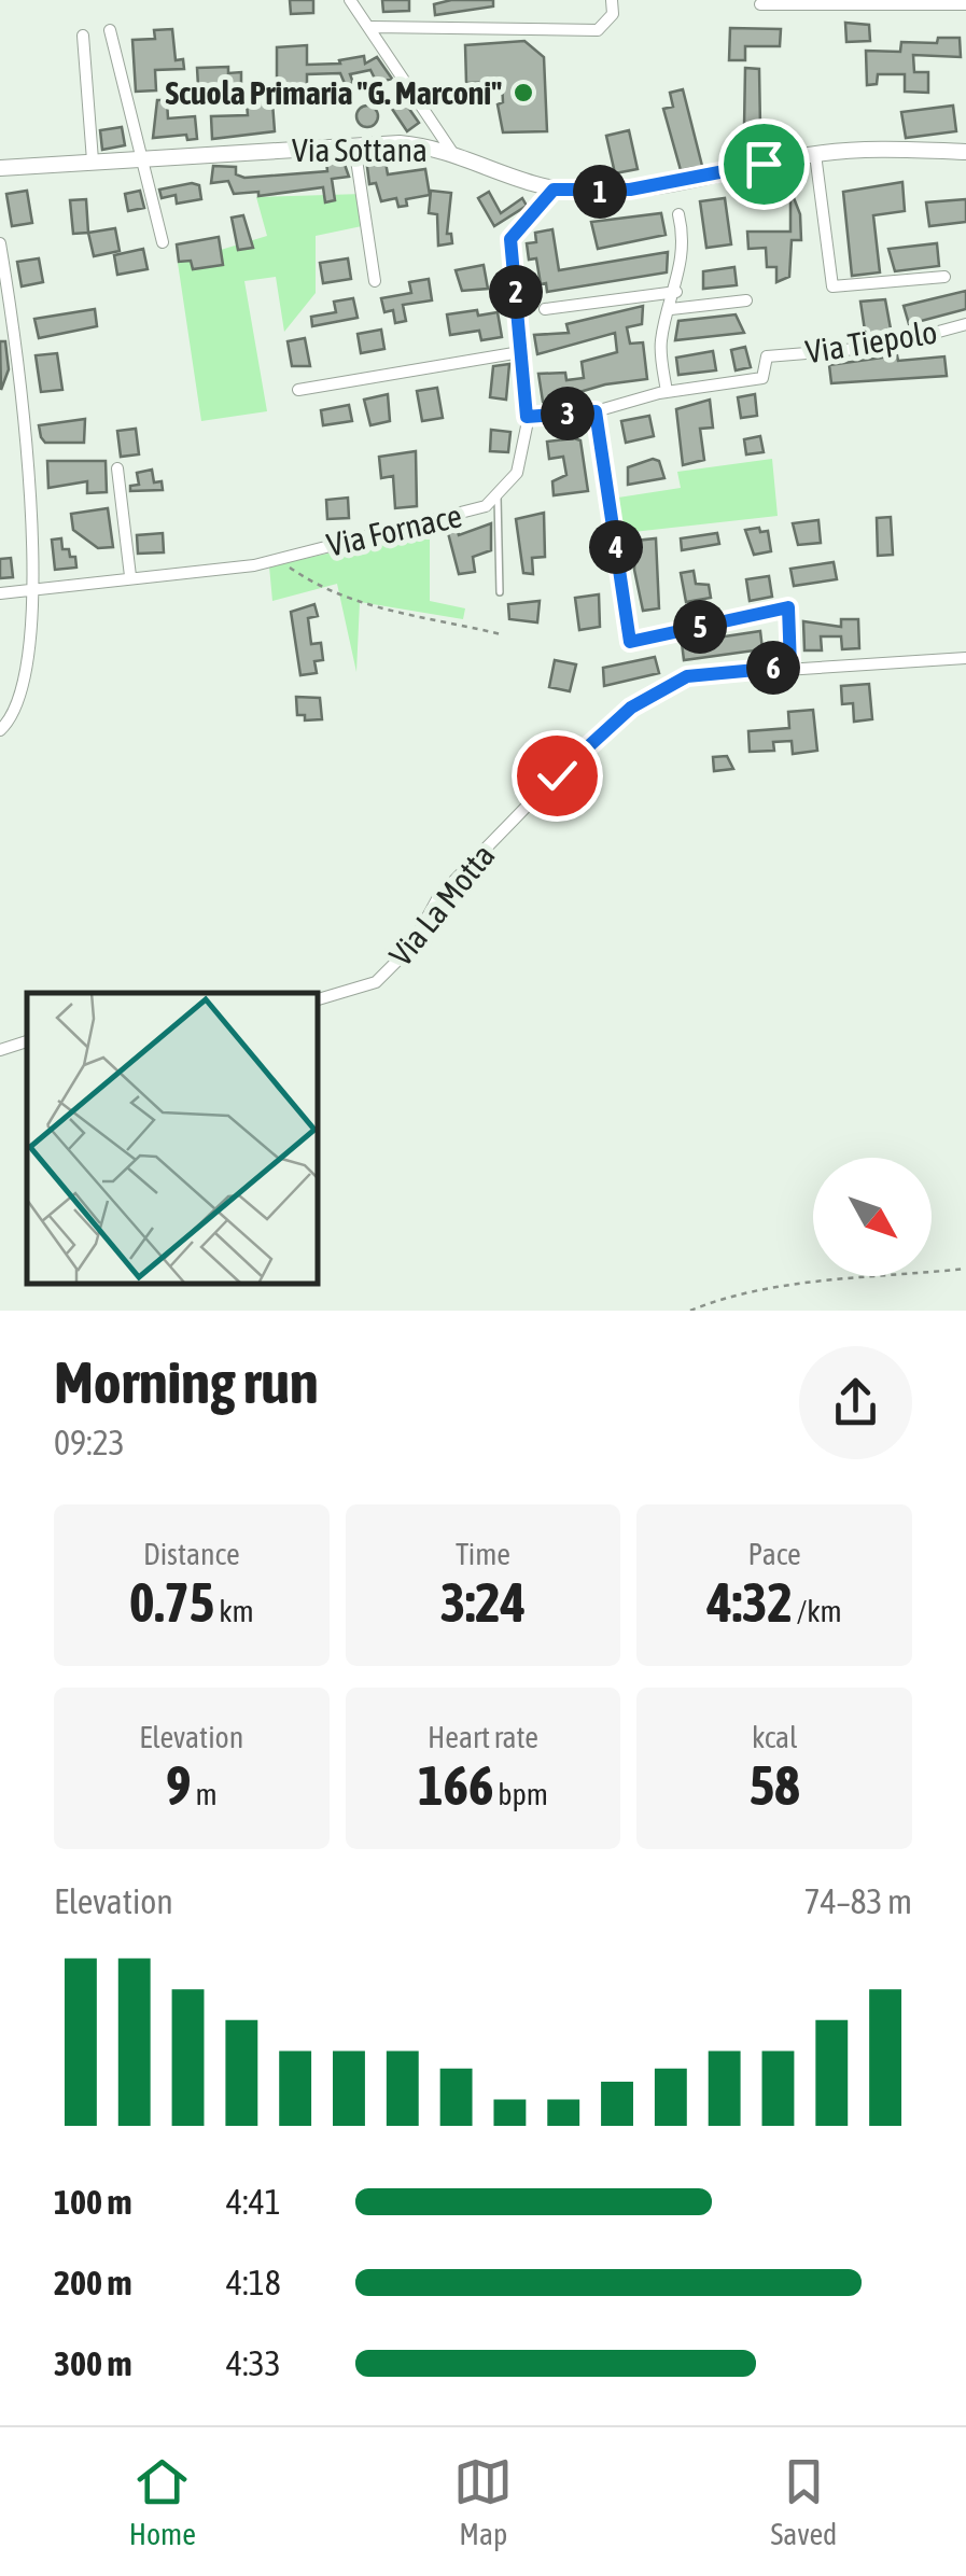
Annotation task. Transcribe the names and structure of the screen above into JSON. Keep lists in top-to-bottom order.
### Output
{
  "streets": {
    "street": [
      "Via Sottana",
      "Via Tiepolo",
      "Via Fornace",
      "Via La Motta"
    ]
  },
  "crossings": [
    ["Via Sottana", "Via Fornace"],
    ["Via Tiepolo", "Via Fornace"]
  ],
  "places": ["Scuola Primaria \"G. Marconi\""],
  "north": "bottom right",
  "page": {
    "pins": [
      "1",
      "2",
      "3",
      "4",
      "5",
      "6"
    ],
    "heading": ["Morning run", "09:23"],
    "stats": [
      ["Distance", "0.75 km"],
      ["Time", "3:24"],
      ["Pace", "4:32 /km"],
      ["Elevation", "9 m"],
      ["Heart rate", "166 bpm"],
      ["kcal", "58"]
    ],
    "chart": ["Elevation", "74–83 m"],
    "list": [
      {
        "name": "100 m",
        "note": "4:41"
      },
      {
        "name": "200 m",
        "note": "4:18"
      },
      {
        "name": "300 m",
        "note": "4:33"
      }
    ],
    "tabs": ["Home", "Map", "Saved"]
  }
}
